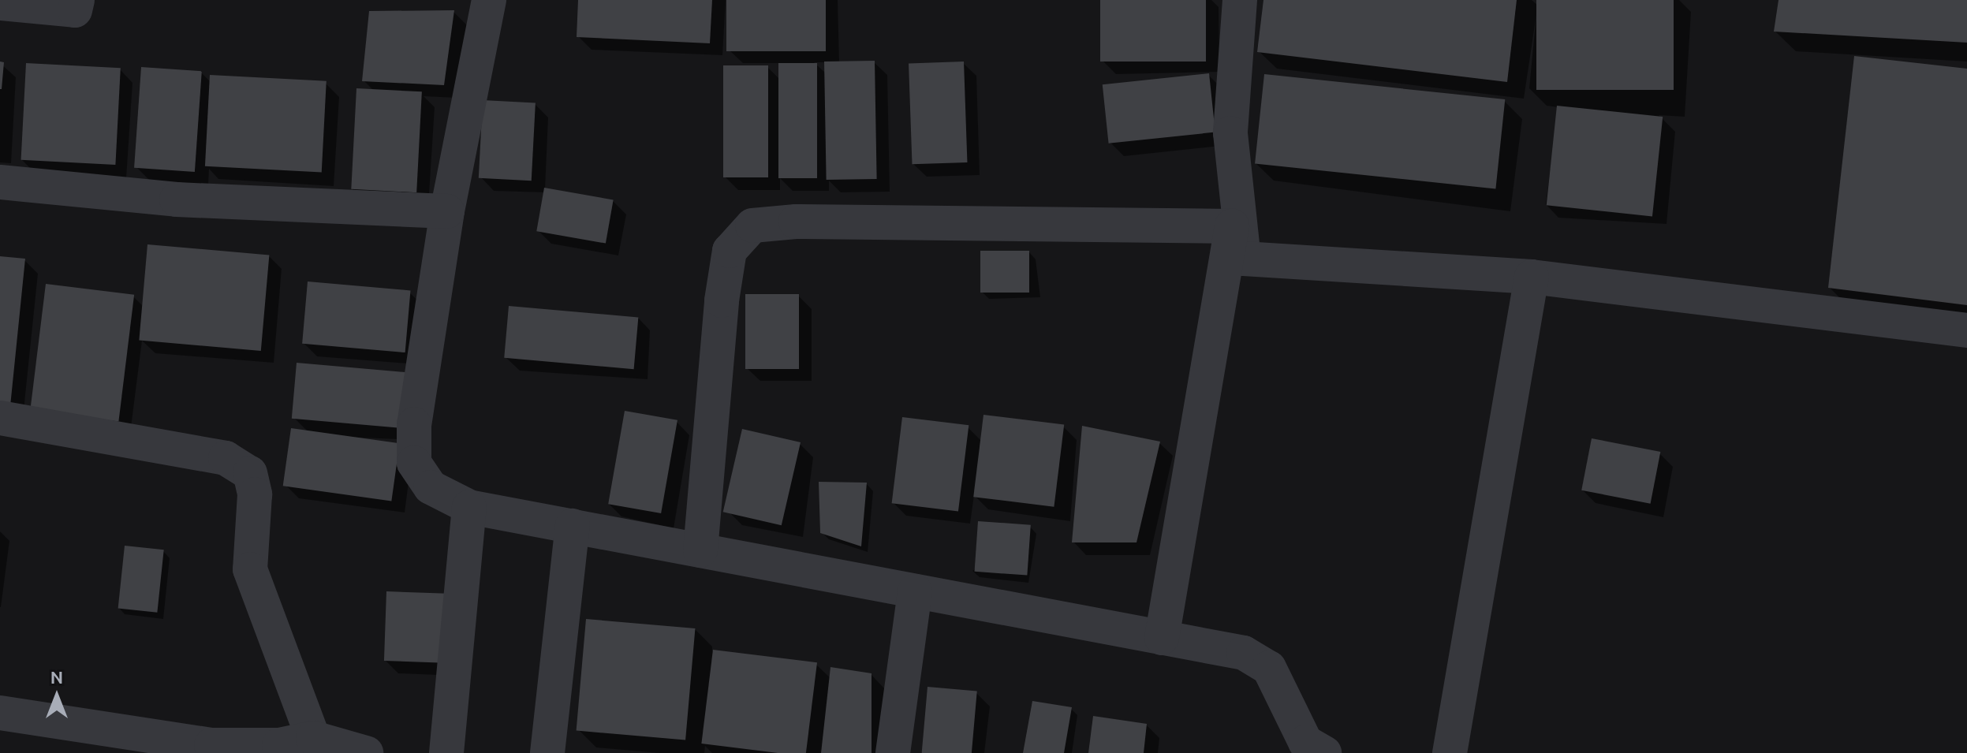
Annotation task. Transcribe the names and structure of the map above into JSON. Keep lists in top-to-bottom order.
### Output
{
  "north": "top"
}
